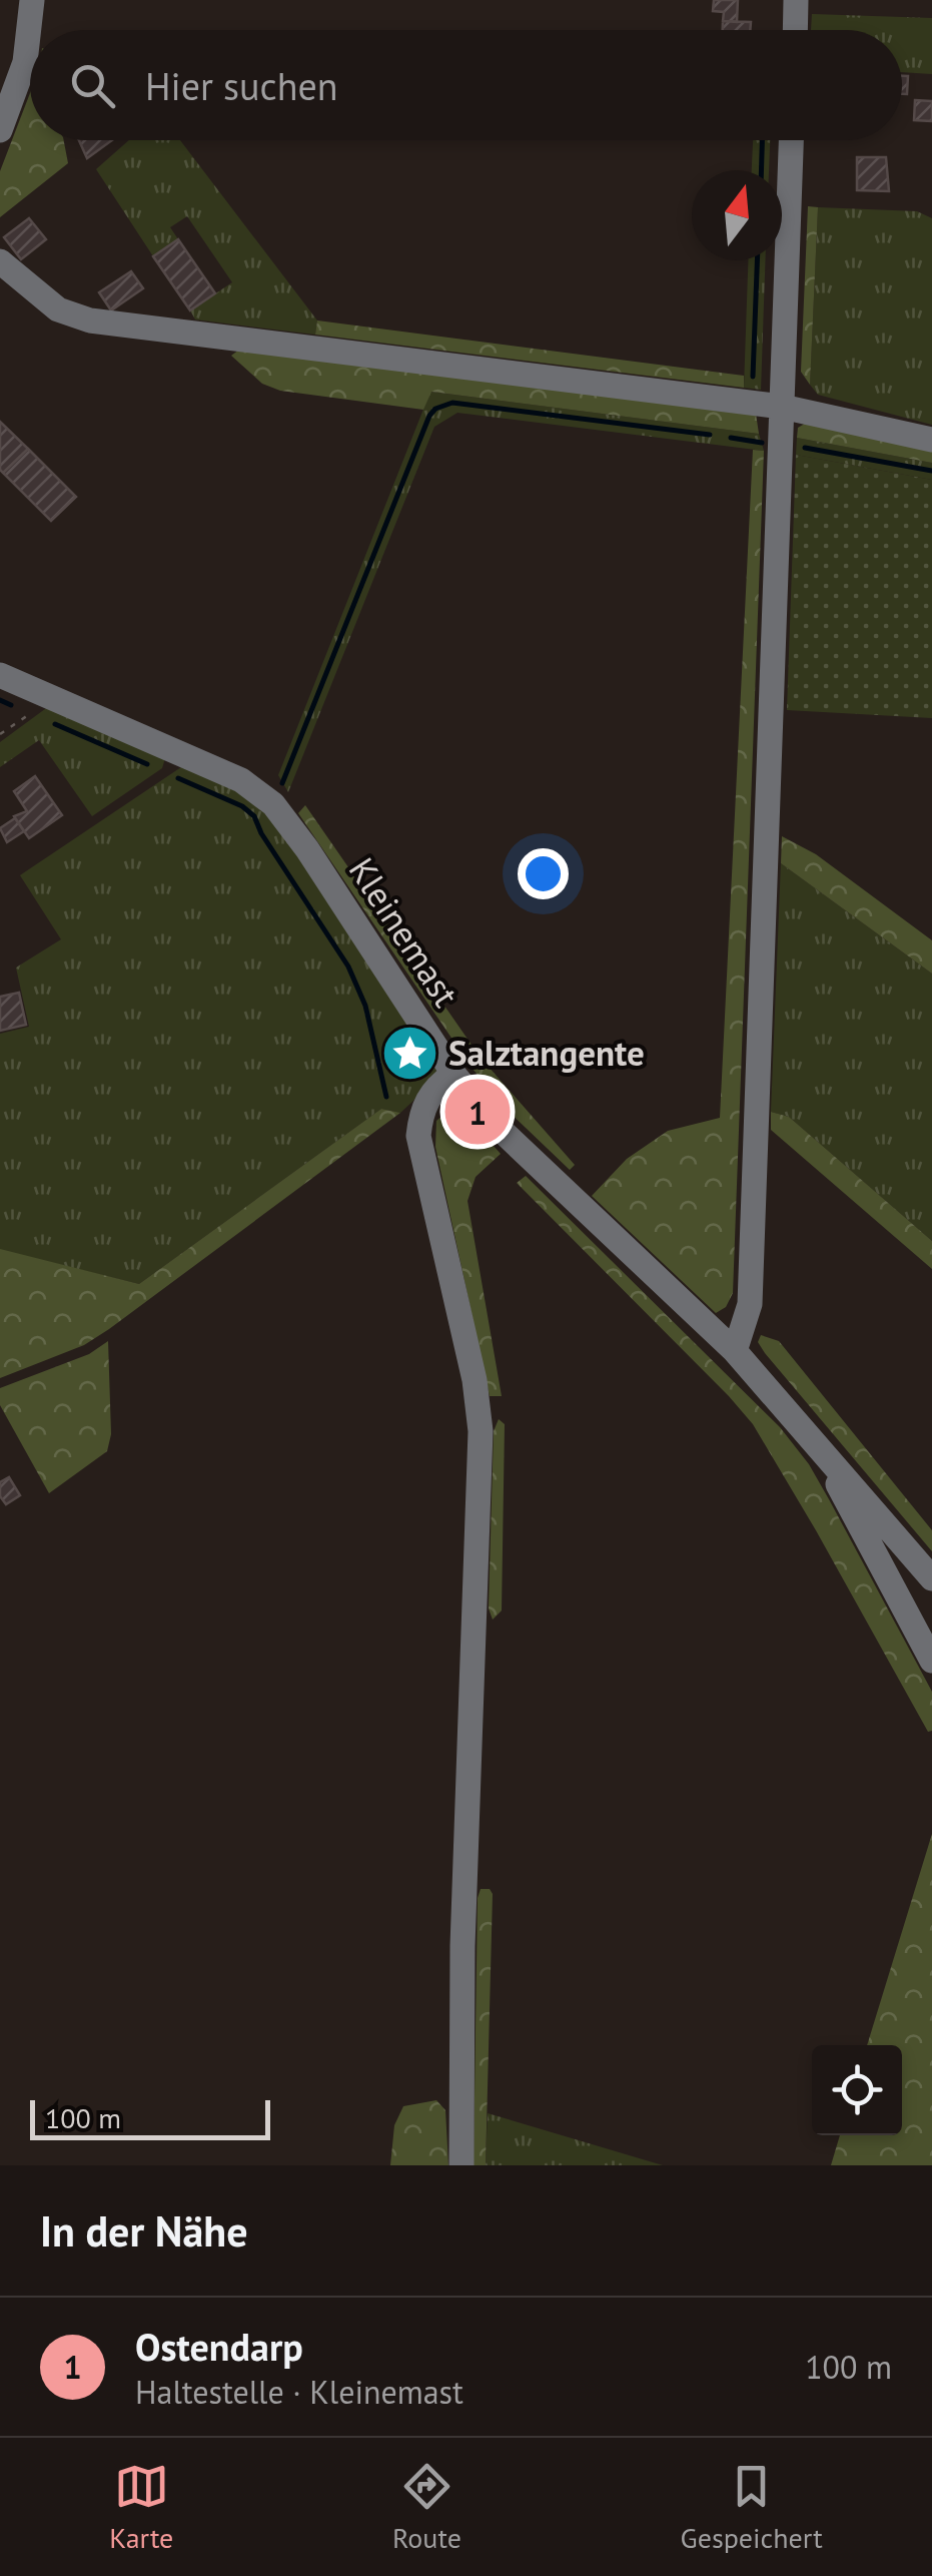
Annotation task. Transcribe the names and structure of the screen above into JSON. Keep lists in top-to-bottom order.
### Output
{
  "streets": {
    "street": ["Kleinemast"]
  },
  "places": {
    "place": ["Salztangente"]
  },
  "scale_bar": "100 m",
  "north": "top",
  "page": {
    "search": "Hier suchen",
    "pins": "1",
    "scale": "100 m",
    "heading": "In der Nähe",
    "list": [
      {
        "mark": "1",
        "name": "Ostendarp",
        "note": "Haltestelle · Kleinemast",
        "value": "100 m"
      }
    ],
    "nav": ["Karte", "Route", "Gespeichert"]
  }
}
